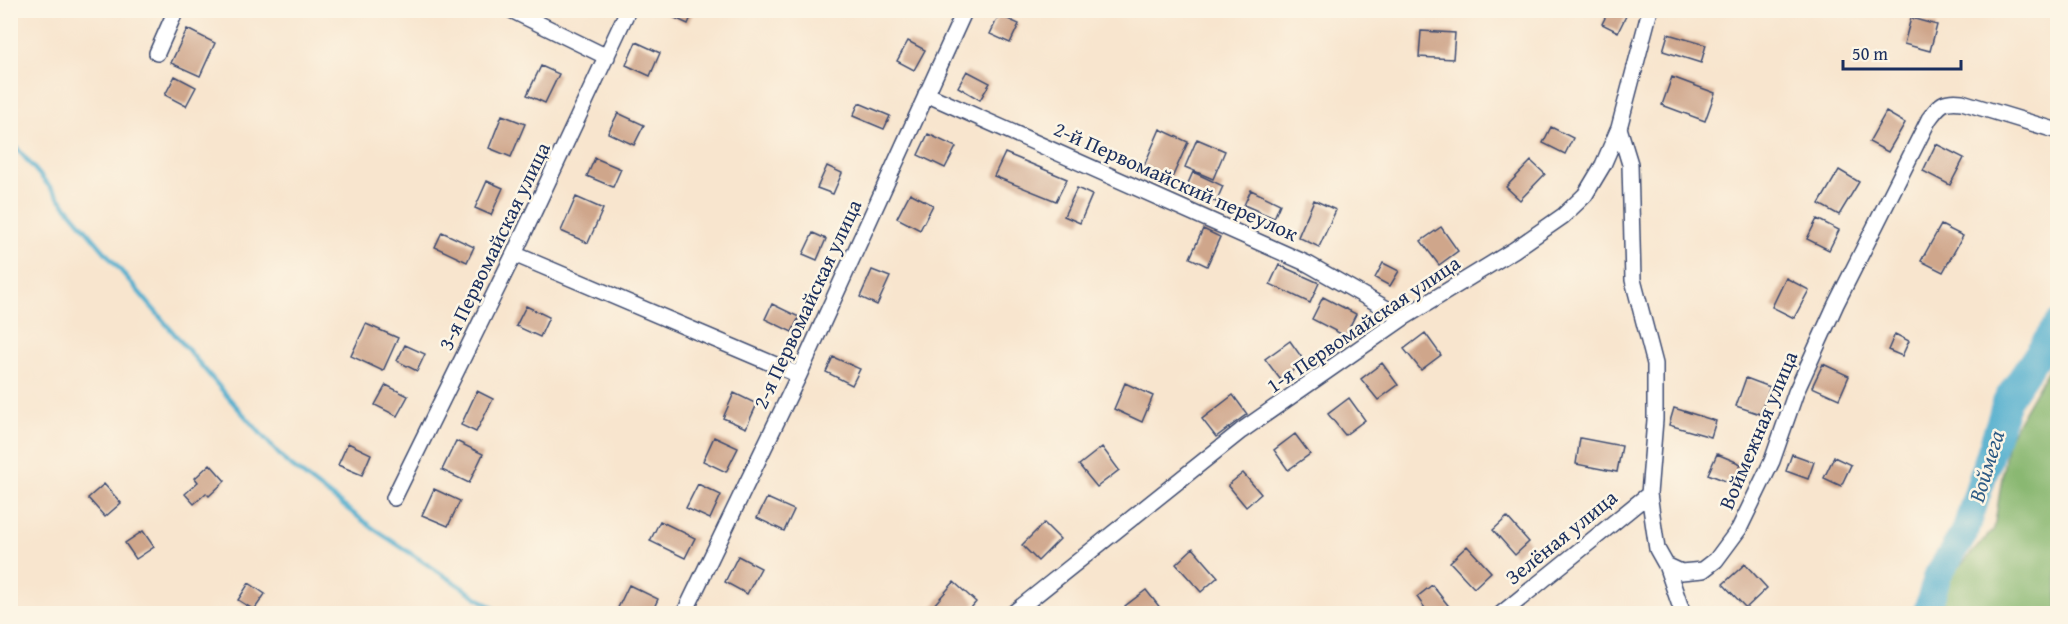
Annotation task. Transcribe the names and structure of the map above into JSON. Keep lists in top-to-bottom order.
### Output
{
  "streets": {
    "street": [
      "2-й Первомайский переулок",
      "3-я Первомайская улица",
      "2-я Первомайская улица",
      "1-я Первомайская улица",
      "Воймежная улица",
      "Зелёная улица"
    ]
  },
  "crossings": [
    ["2-й Первомайский переулок", "2-я Первомайская улица"],
    ["2-й Первомайский переулок", "1-я Первомайская улица"]
  ],
  "water": ["Воймега"],
  "scale_bar": "50 m"
}
